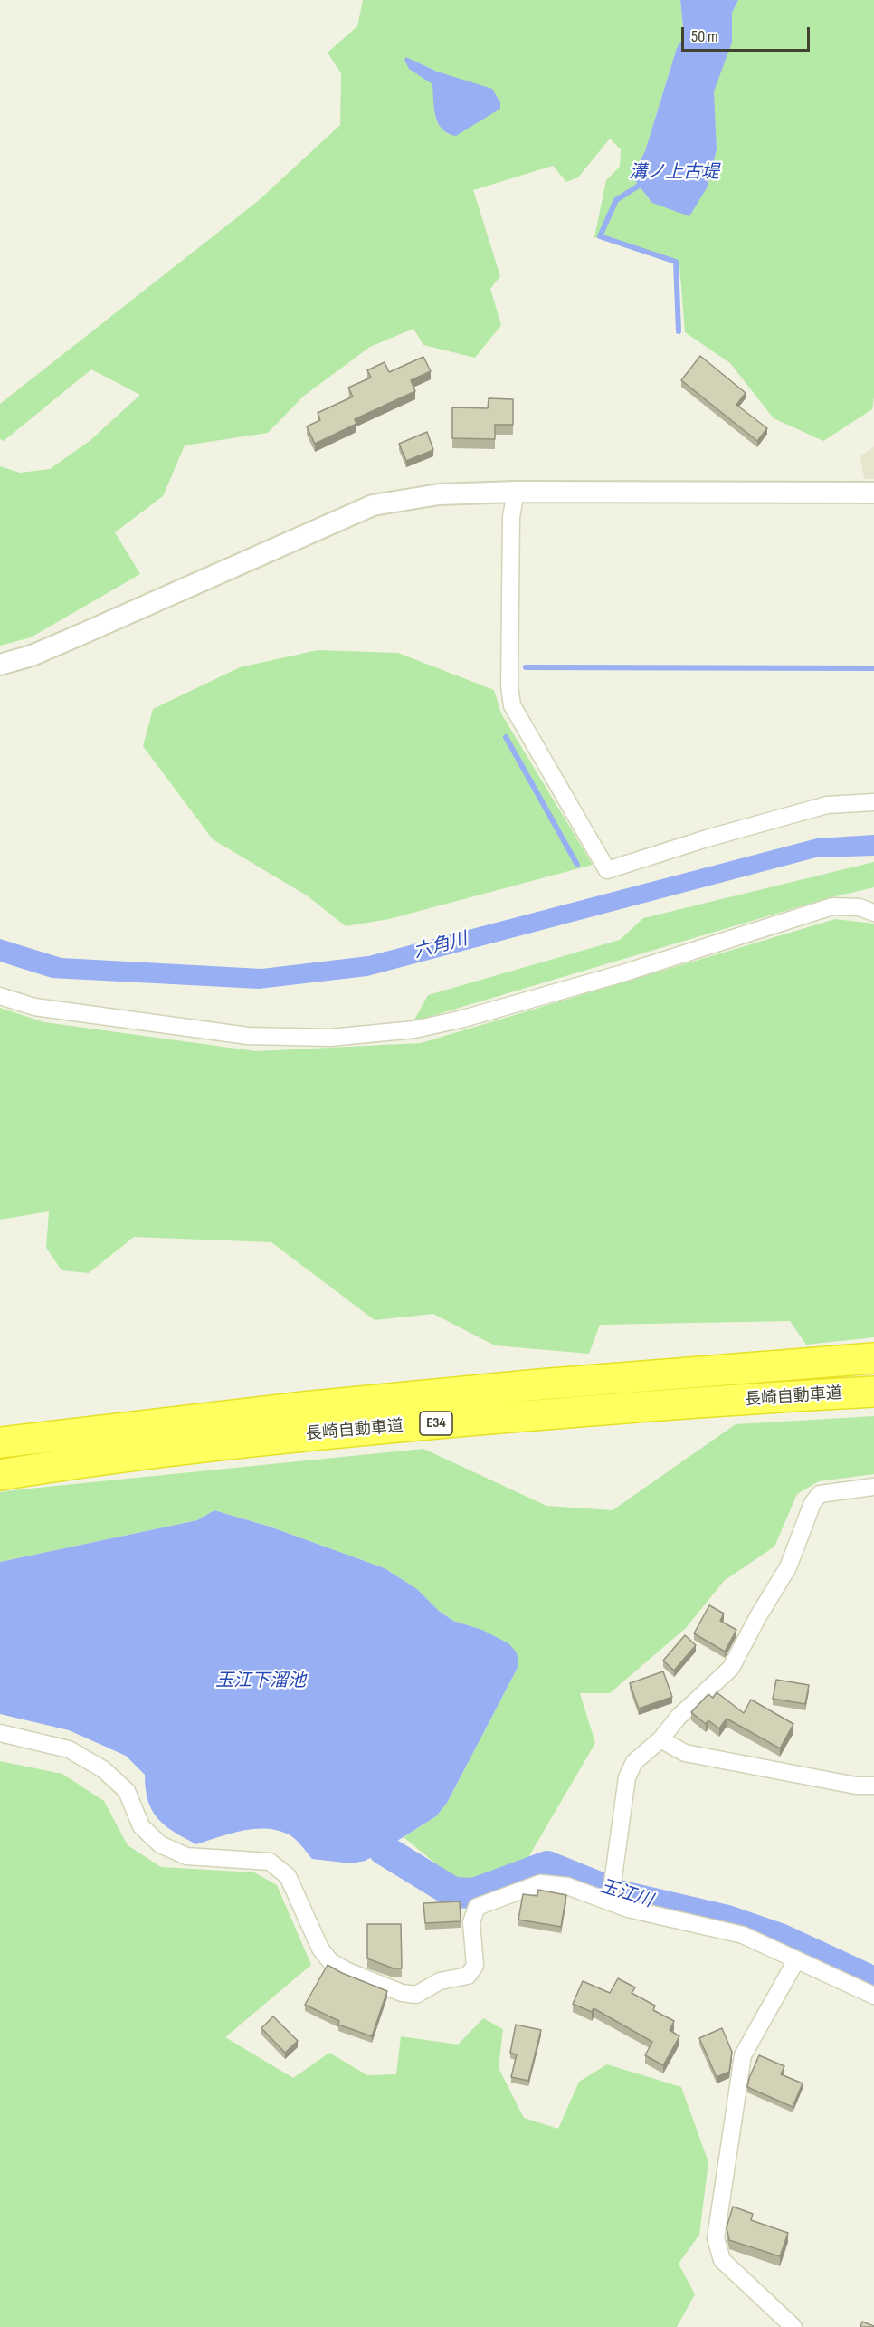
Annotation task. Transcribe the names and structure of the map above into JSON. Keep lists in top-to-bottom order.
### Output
{
  "streets": {
    "highway": ["長崎自動車道", "E34"]
  },
  "water": [
    "溝ノ上古堤",
    "六角川",
    "玉江下溜池",
    "玉江川"
  ],
  "scale_bar": "50 m"
}
